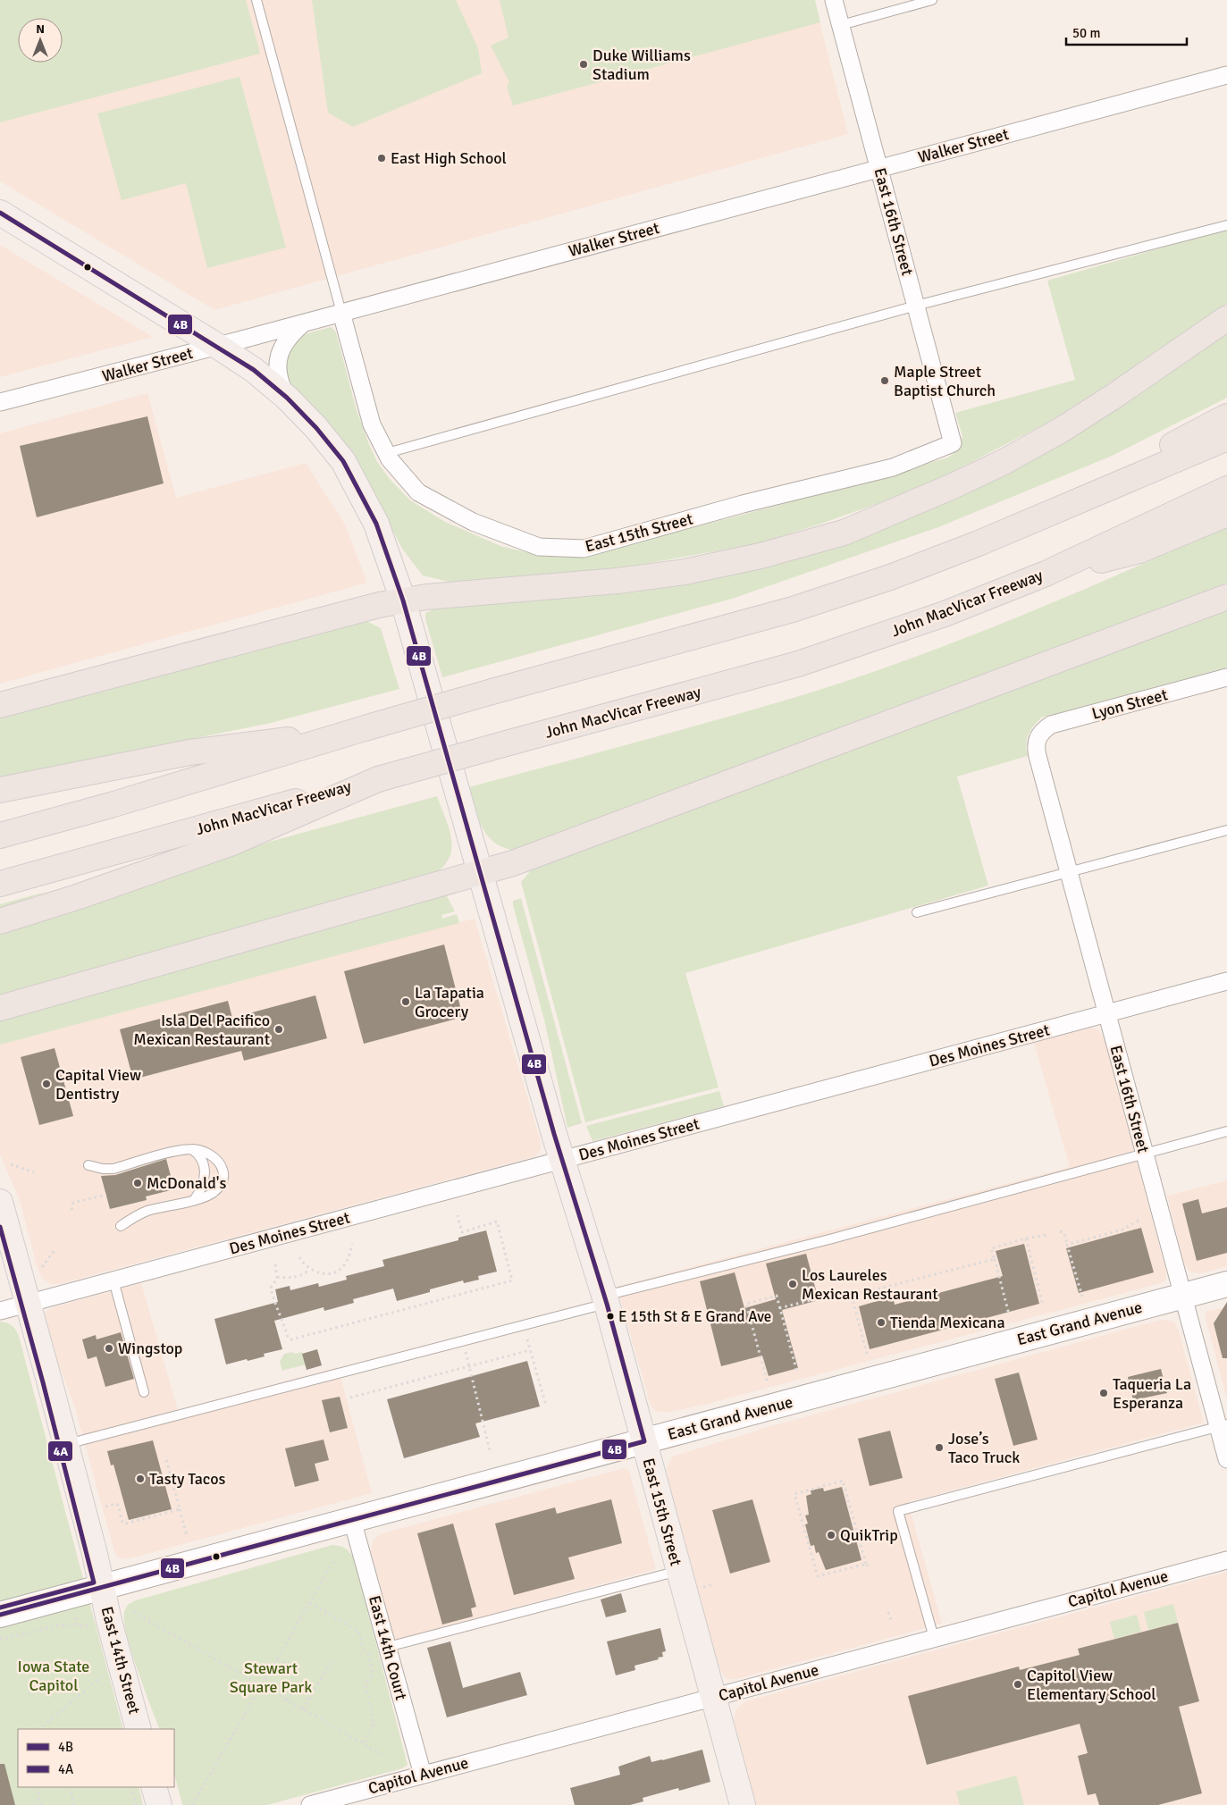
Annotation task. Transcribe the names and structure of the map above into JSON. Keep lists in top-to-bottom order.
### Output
{
  "streets": {
    "highway": ["John MacVicar Freeway"],
    "main road": ["East 15th Street", "East Grand Avenue", "East 14th Street"],
    "street": [
      "Walker Street",
      "East 16th Street",
      "Lyon Street",
      "Des Moines Street",
      "Capitol Avenue",
      "East 14th Court"
    ]
  },
  "crossings": [
    ["Walker Street", "East 16th Street"],
    ["Walker Street", "East 15th Street"],
    ["East 16th Street", "East 15th Street"],
    ["East 16th Street", "Lyon Street"],
    ["East 16th Street", "Des Moines Street"],
    ["East 16th Street", "East Grand Avenue"],
    ["East 15th Street", "Des Moines Street"],
    ["East 15th Street", "East Grand Avenue"],
    ["East 15th Street", "Capitol Avenue"],
    ["Des Moines Street", "East 14th Street"],
    ["East Grand Avenue", "East 14th Court"],
    ["East Grand Avenue", "East 14th Street"],
    ["Capitol Avenue", "East 14th Court"]
  ],
  "parks": ["Iowa State Capitol", "Stewart Square Park"],
  "places": [
    "Duke Williams Stadium",
    "East High School",
    "Maple Street Baptist Church",
    "La Tapatia Grocery",
    "Isla Del Pacifico Mexican Restaurant",
    "Capital View Dentistry",
    "McDonald's",
    "Los Laureles Mexican Restaurant",
    "E 15th St & E Grand Ave",
    "Tienda Mexicana",
    "Wingstop",
    "Taqueria La Esperanza",
    "Jose’s Taco Truck",
    "Tasty Tacos",
    "QuikTrip",
    "Capitol View Elementary School"
  ],
  "lines": ["transit line 4B", "transit line 4A"],
  "legend": ["4B", "4A"],
  "scale_bar": "50 m",
  "north": "top"
}
